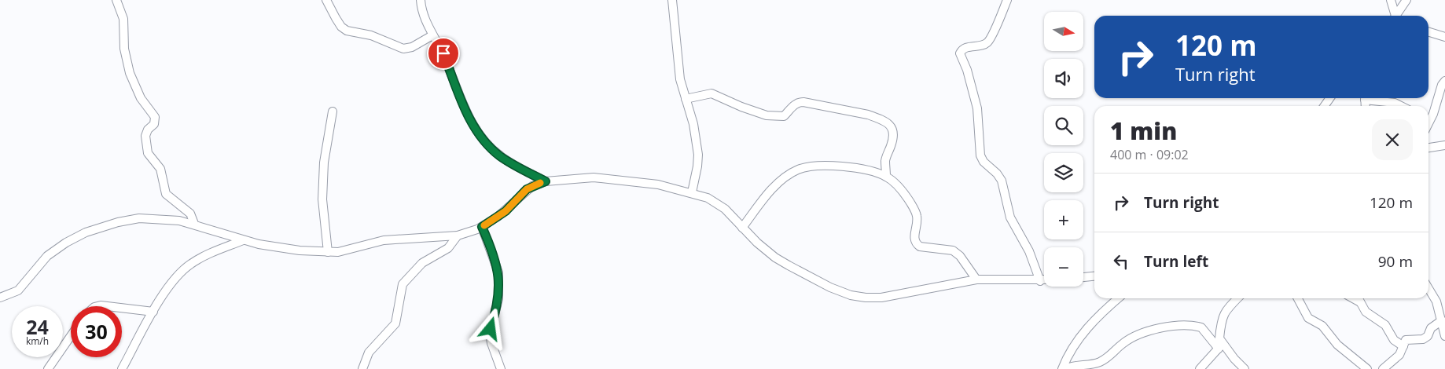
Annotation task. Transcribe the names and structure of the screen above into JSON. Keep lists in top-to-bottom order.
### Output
{
  "north": "right",
  "page": {
    "map_buttons": ["+", "−"],
    "turn": ["120 m", "Turn right"],
    "heading": ["1 min", "400 m · 09:02"],
    "list": [
      {
        "name": "Turn right",
        "value": "120 m"
      },
      {
        "name": "Turn left",
        "value": "90 m"
      }
    ],
    "speed": "24 km/h",
    "limit": "30"
  }
}
